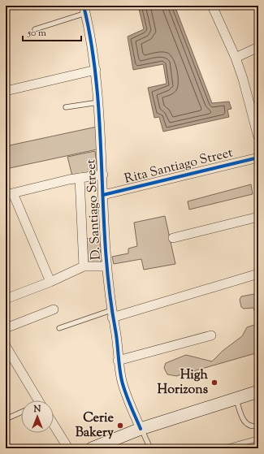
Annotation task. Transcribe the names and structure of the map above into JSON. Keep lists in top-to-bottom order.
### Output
{
  "streets": {
    "street": ["Rita Santiago Street", "D. Santiago Street"]
  },
  "crossings": [
    ["Rita Santiago Street", "D. Santiago Street"]
  ],
  "places": ["High Horizons", "Cerie Bakery"],
  "scale_bar": "50 m",
  "north": "top"
}
